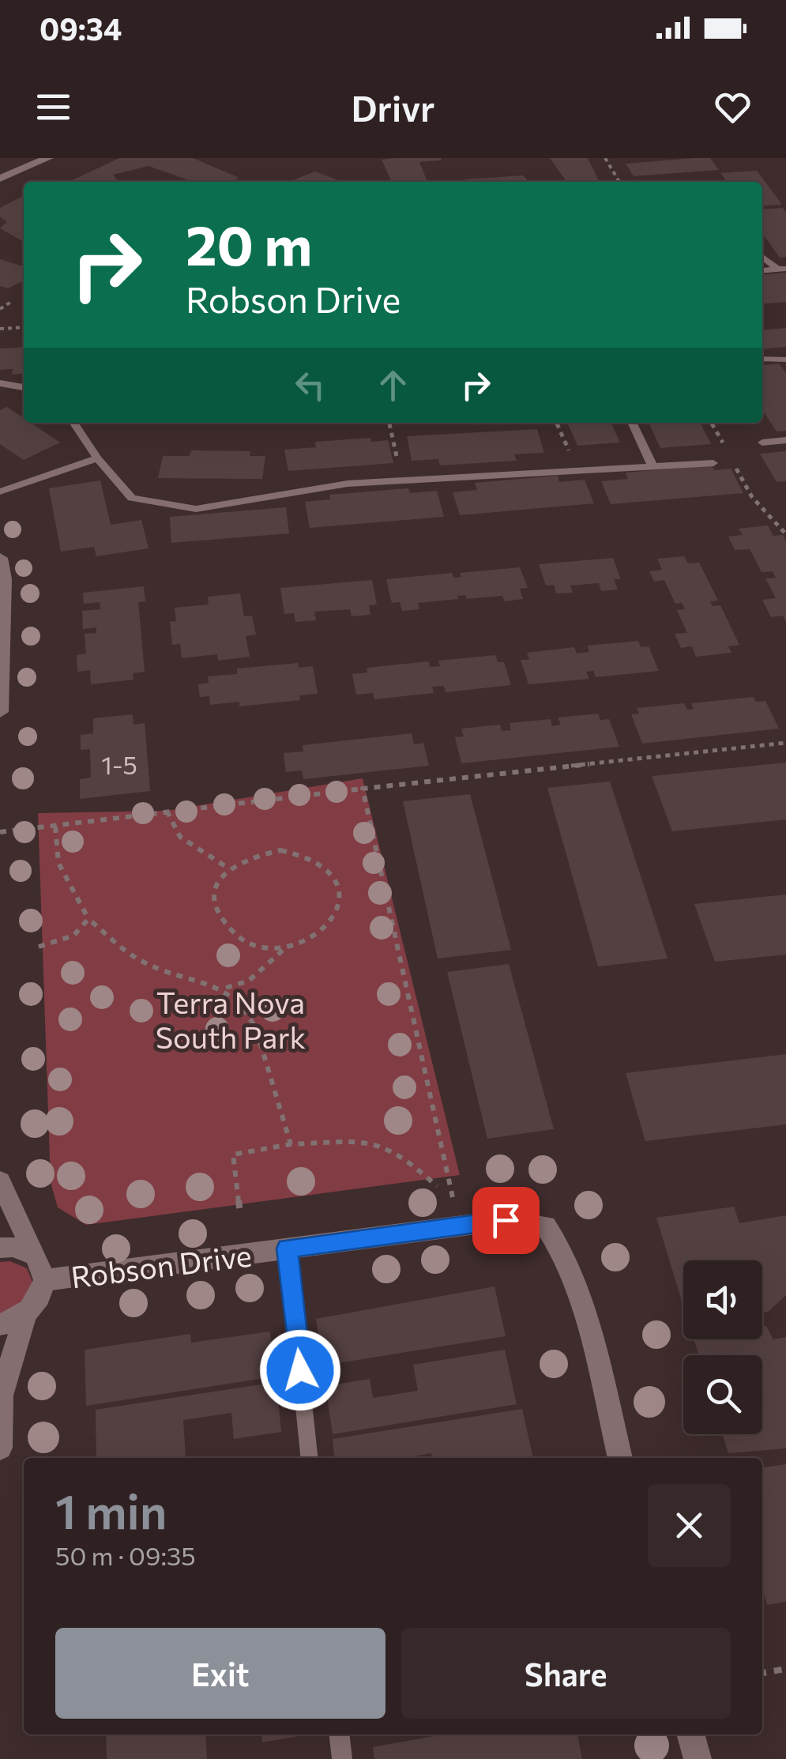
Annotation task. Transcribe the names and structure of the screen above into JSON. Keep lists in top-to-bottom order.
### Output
{
  "streets": {
    "street": ["Robson Drive"]
  },
  "parks": ["Terra Nova South Park"],
  "house_numbers": ["1-5"],
  "page": {
    "status": "09:34",
    "header": "Drivr",
    "turn": ["20 m", "Robson Drive"],
    "heading": ["1 min", "50 m · 09:35"],
    "buttons": ["Exit", "Share"]
  }
}
